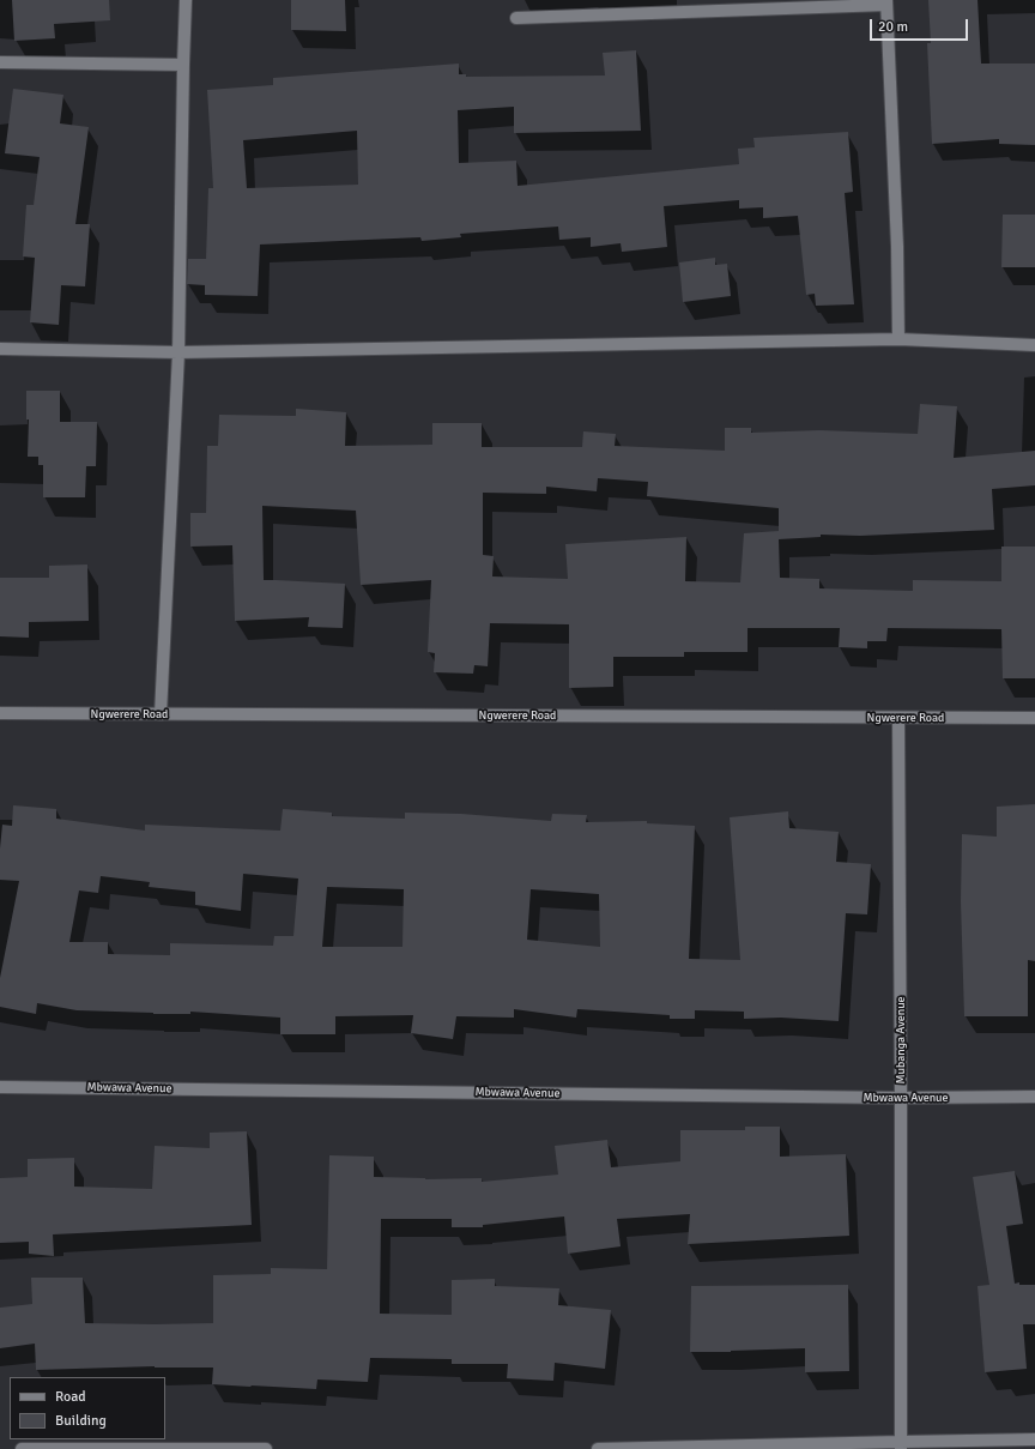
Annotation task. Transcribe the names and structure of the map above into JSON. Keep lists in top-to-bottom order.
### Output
{
  "streets": {
    "street": ["Ngwerere Road", "Mubanga Avenue", "Mbwawa Avenue"]
  },
  "crossings": [
    ["Ngwerere Road", "Mubanga Avenue"],
    ["Mubanga Avenue", "Mbwawa Avenue"]
  ],
  "legend": ["Road", "Building"],
  "scale_bar": "20 m"
}
